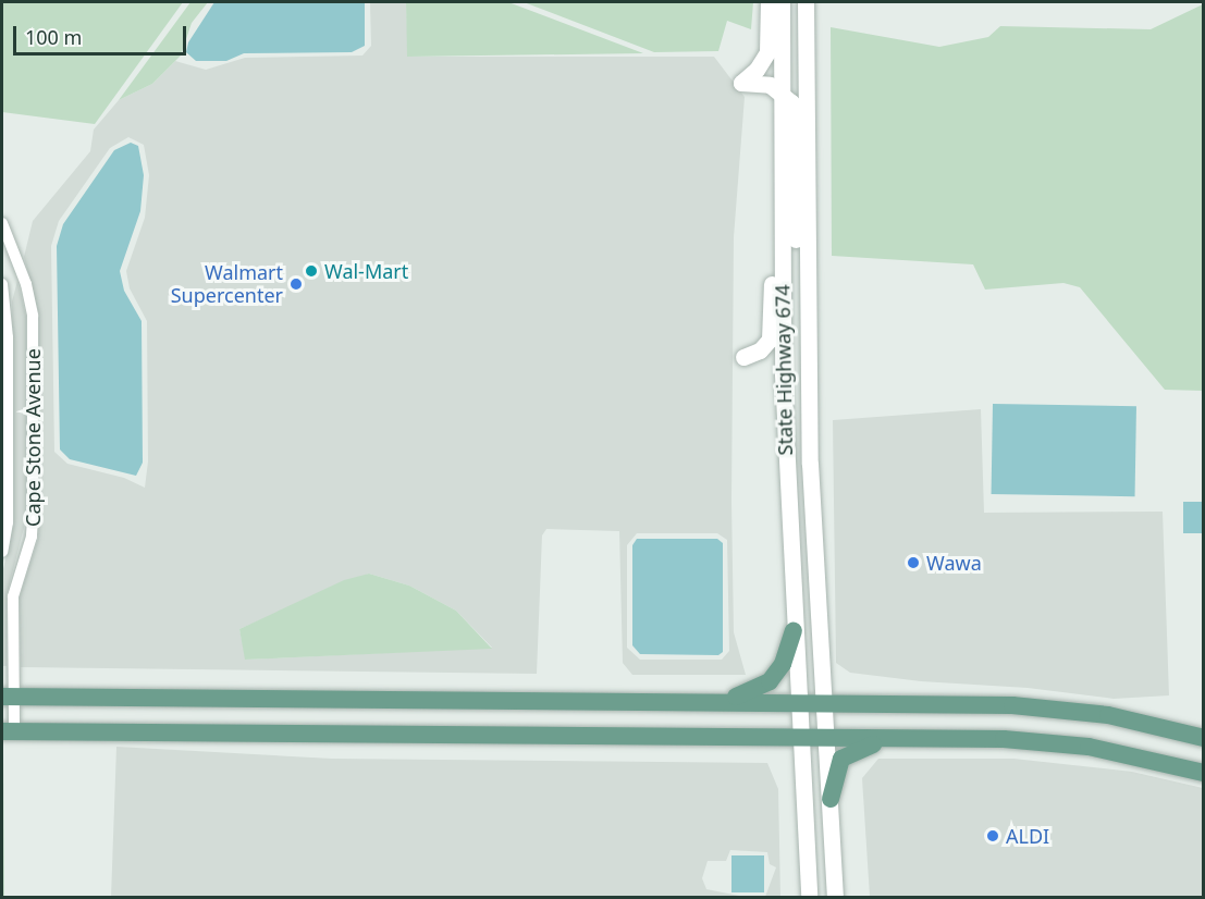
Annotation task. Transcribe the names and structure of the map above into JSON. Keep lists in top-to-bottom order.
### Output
{
  "streets": {
    "main road": ["State Highway 674"],
    "street": ["Cape Stone Avenue"]
  },
  "places": [
    "Wal-Mart",
    "Walmart Supercenter",
    "Wawa",
    "ALDI"
  ],
  "scale_bar": "100 m"
}
